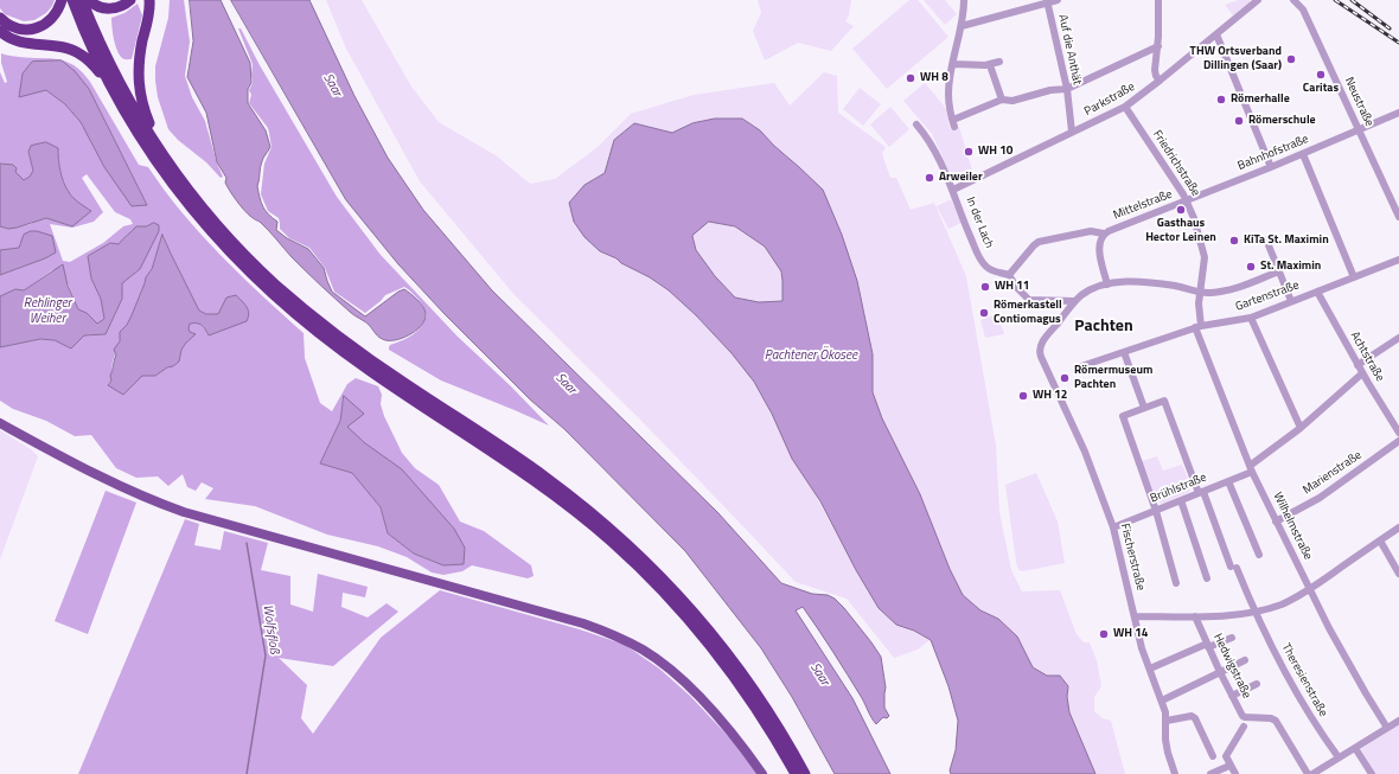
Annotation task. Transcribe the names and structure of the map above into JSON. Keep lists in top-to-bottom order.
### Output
{
  "streets": {
    "street": [
      "Auf die Anthät",
      "Parkstraße",
      "Neustraße",
      "Bahnhofstraße",
      "Friedrichstraße",
      "Mittelstraße",
      "In der Lach",
      "Gartenstraße",
      "Achtstraße",
      "Marienstraße",
      "Brühlstraße",
      "Wilhelmstraße",
      "Fischerstraße",
      "Hedwigstraße",
      "Theresienstraße"
    ]
  },
  "crossings": [
    ["Auf die Anthät", "Parkstraße"],
    ["Parkstraße", "Friedrichstraße"],
    ["Parkstraße", "In der Lach"],
    ["Neustraße", "Bahnhofstraße"],
    ["Bahnhofstraße", "Friedrichstraße"],
    ["Bahnhofstraße", "Mittelstraße"],
    ["Friedrichstraße", "Mittelstraße"],
    ["Friedrichstraße", "Wilhelmstraße"],
    ["Gartenstraße", "Achtstraße"],
    ["Gartenstraße", "Wilhelmstraße"],
    ["Achtstraße", "Brühlstraße"],
    ["Marienstraße", "Wilhelmstraße"],
    ["Brühlstraße", "Wilhelmstraße"],
    ["Brühlstraße", "Fischerstraße"],
    ["Brühlstraße", "Theresienstraße"]
  ],
  "districts": ["Pachten"],
  "water": [
    "Saar",
    "Rehlinger Weiher",
    "Pachtener Ökosee",
    "Wolfsfloß"
  ],
  "places": [
    "THW Ortsverband Dillingen (Saar)",
    "Caritas",
    "WH 8",
    "Römerhalle",
    "Römerschule",
    "WH 10",
    "Arweiler",
    "Gasthaus Hector Leinen",
    "KiTa St. Maximin",
    "St. Maximin",
    "WH 11",
    "Römerkastell Contiomagus",
    "Römermuseum Pachten",
    "WH 12",
    "WH 14"
  ]
}
